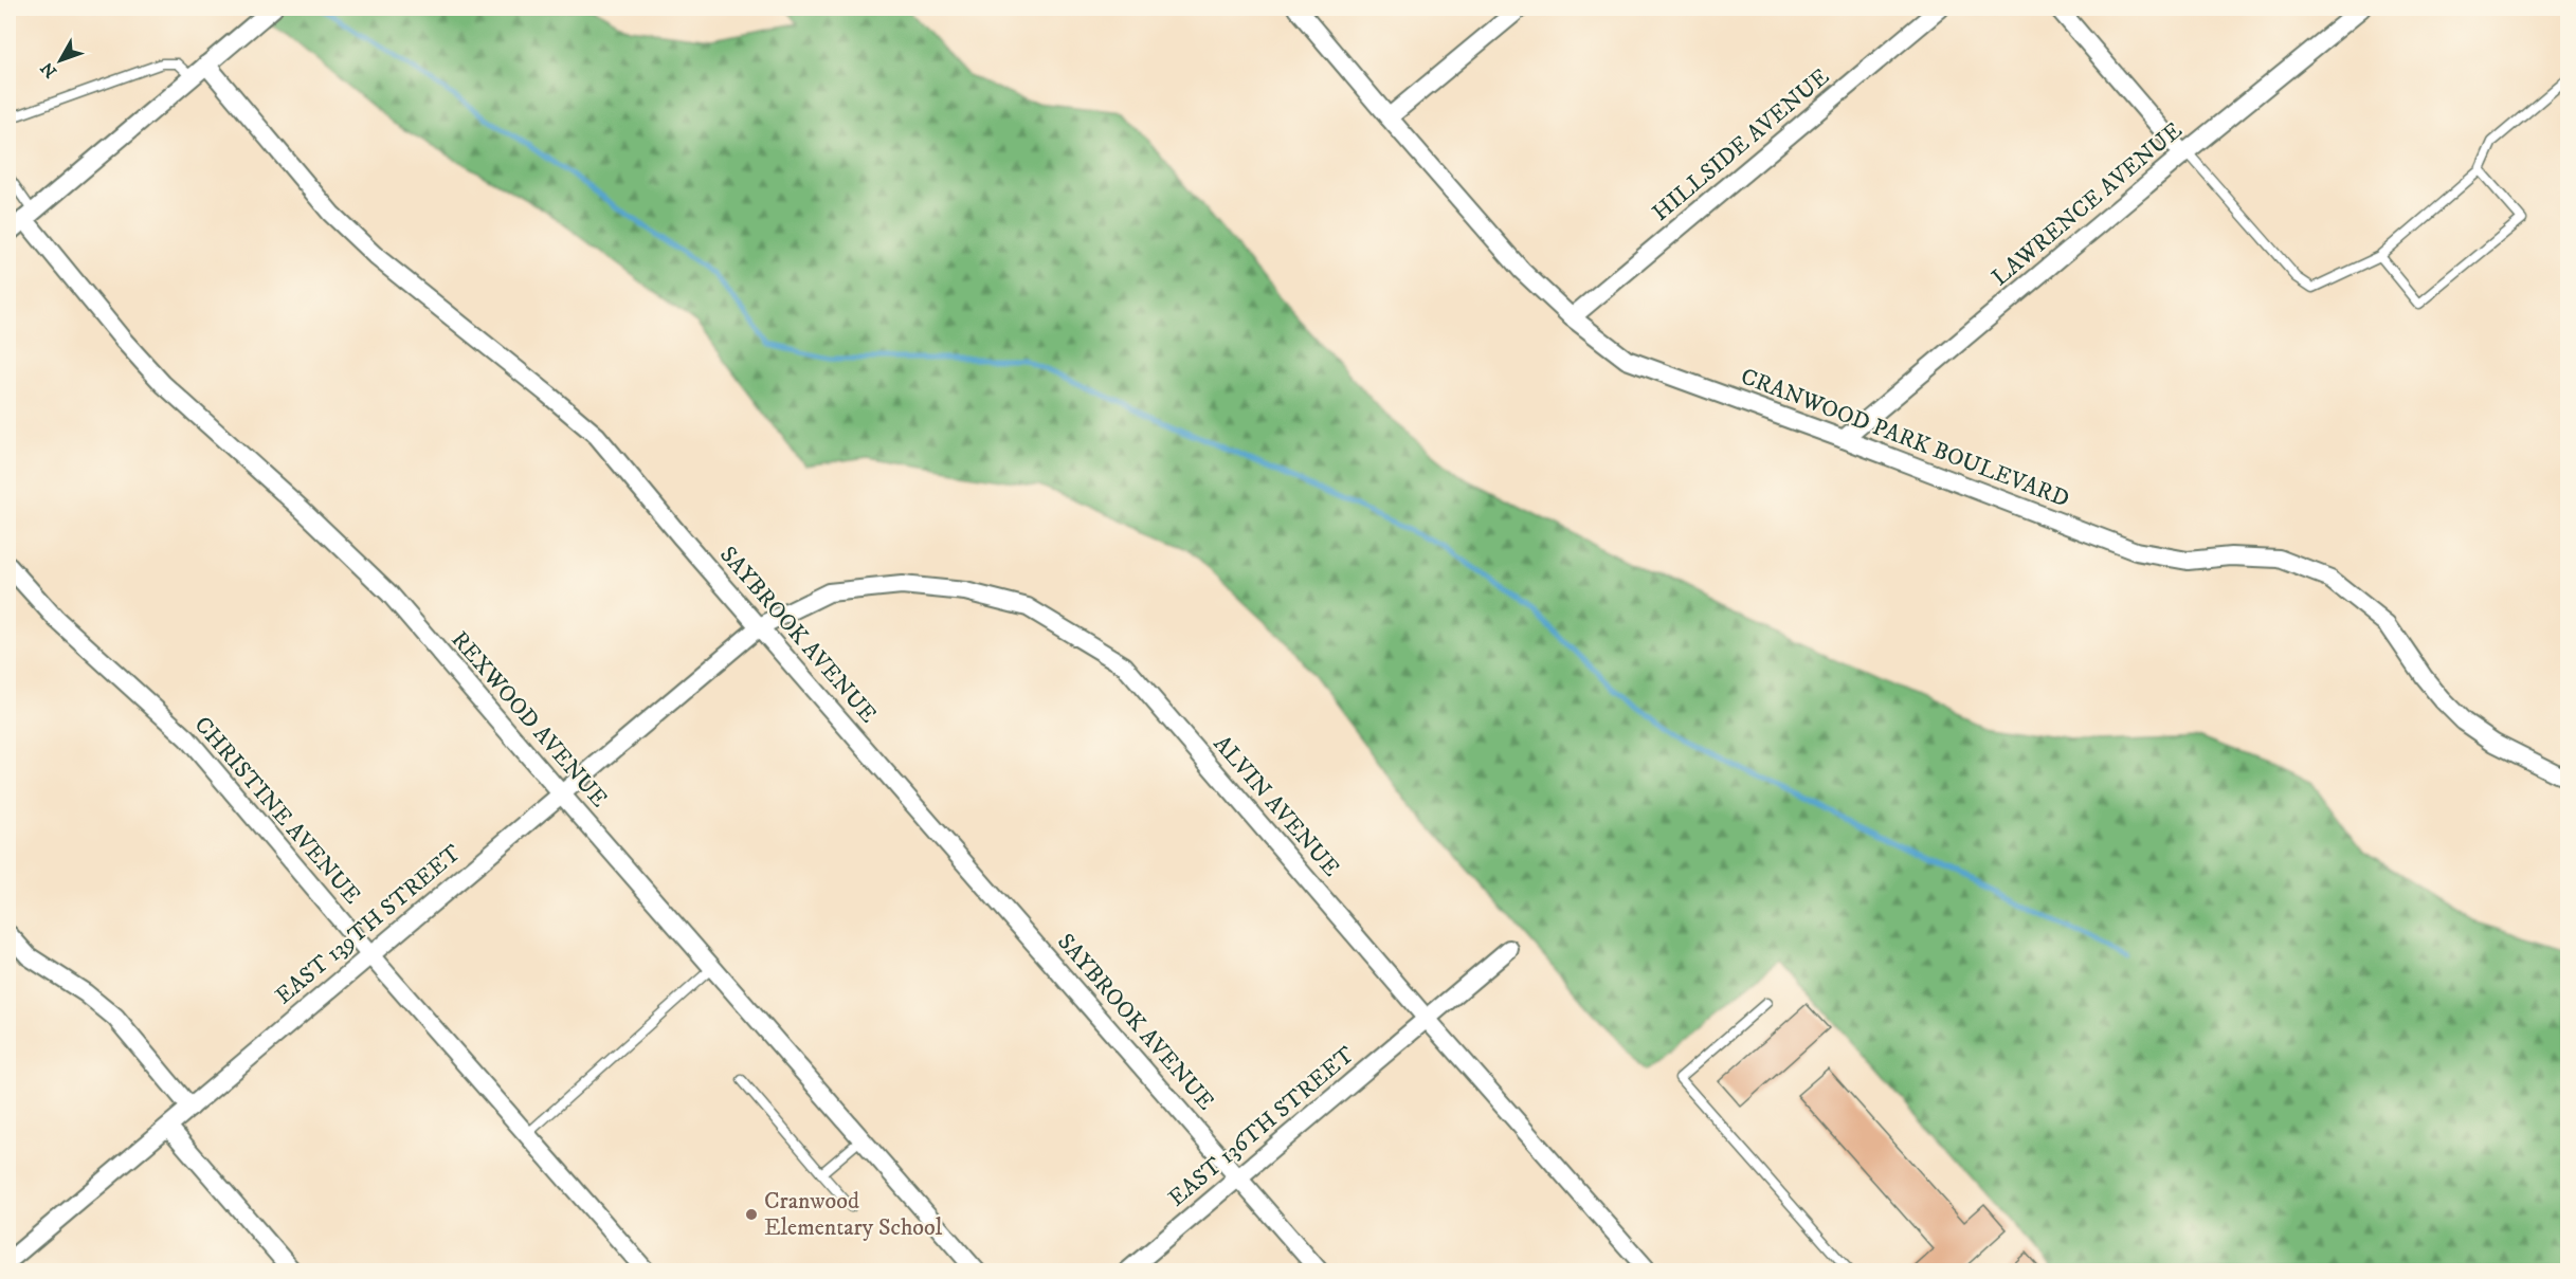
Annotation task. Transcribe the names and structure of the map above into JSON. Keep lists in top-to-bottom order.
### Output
{
  "streets": {
    "street": [
      "HILLSIDE AVENUE",
      "LAWRENCE AVENUE",
      "CRANWOOD PARK BOULEVARD",
      "SAYBROOK AVENUE",
      "REXWOOD AVENUE",
      "ALVIN AVENUE",
      "CHRISTINE AVENUE",
      "EAST 139TH STREET",
      "EAST 136TH STREET"
    ]
  },
  "crossings": [
    ["HILLSIDE AVENUE", "CRANWOOD PARK BOULEVARD"],
    ["LAWRENCE AVENUE", "CRANWOOD PARK BOULEVARD"],
    ["SAYBROOK AVENUE", "ALVIN AVENUE"],
    ["SAYBROOK AVENUE", "EAST 139TH STREET"],
    ["SAYBROOK AVENUE", "EAST 136TH STREET"],
    ["REXWOOD AVENUE", "EAST 139TH STREET"],
    ["ALVIN AVENUE", "EAST 139TH STREET"],
    ["ALVIN AVENUE", "EAST 136TH STREET"],
    ["CHRISTINE AVENUE", "EAST 139TH STREET"]
  ],
  "places": ["Cranwood Elementary School"],
  "north": "bottom left"
}
